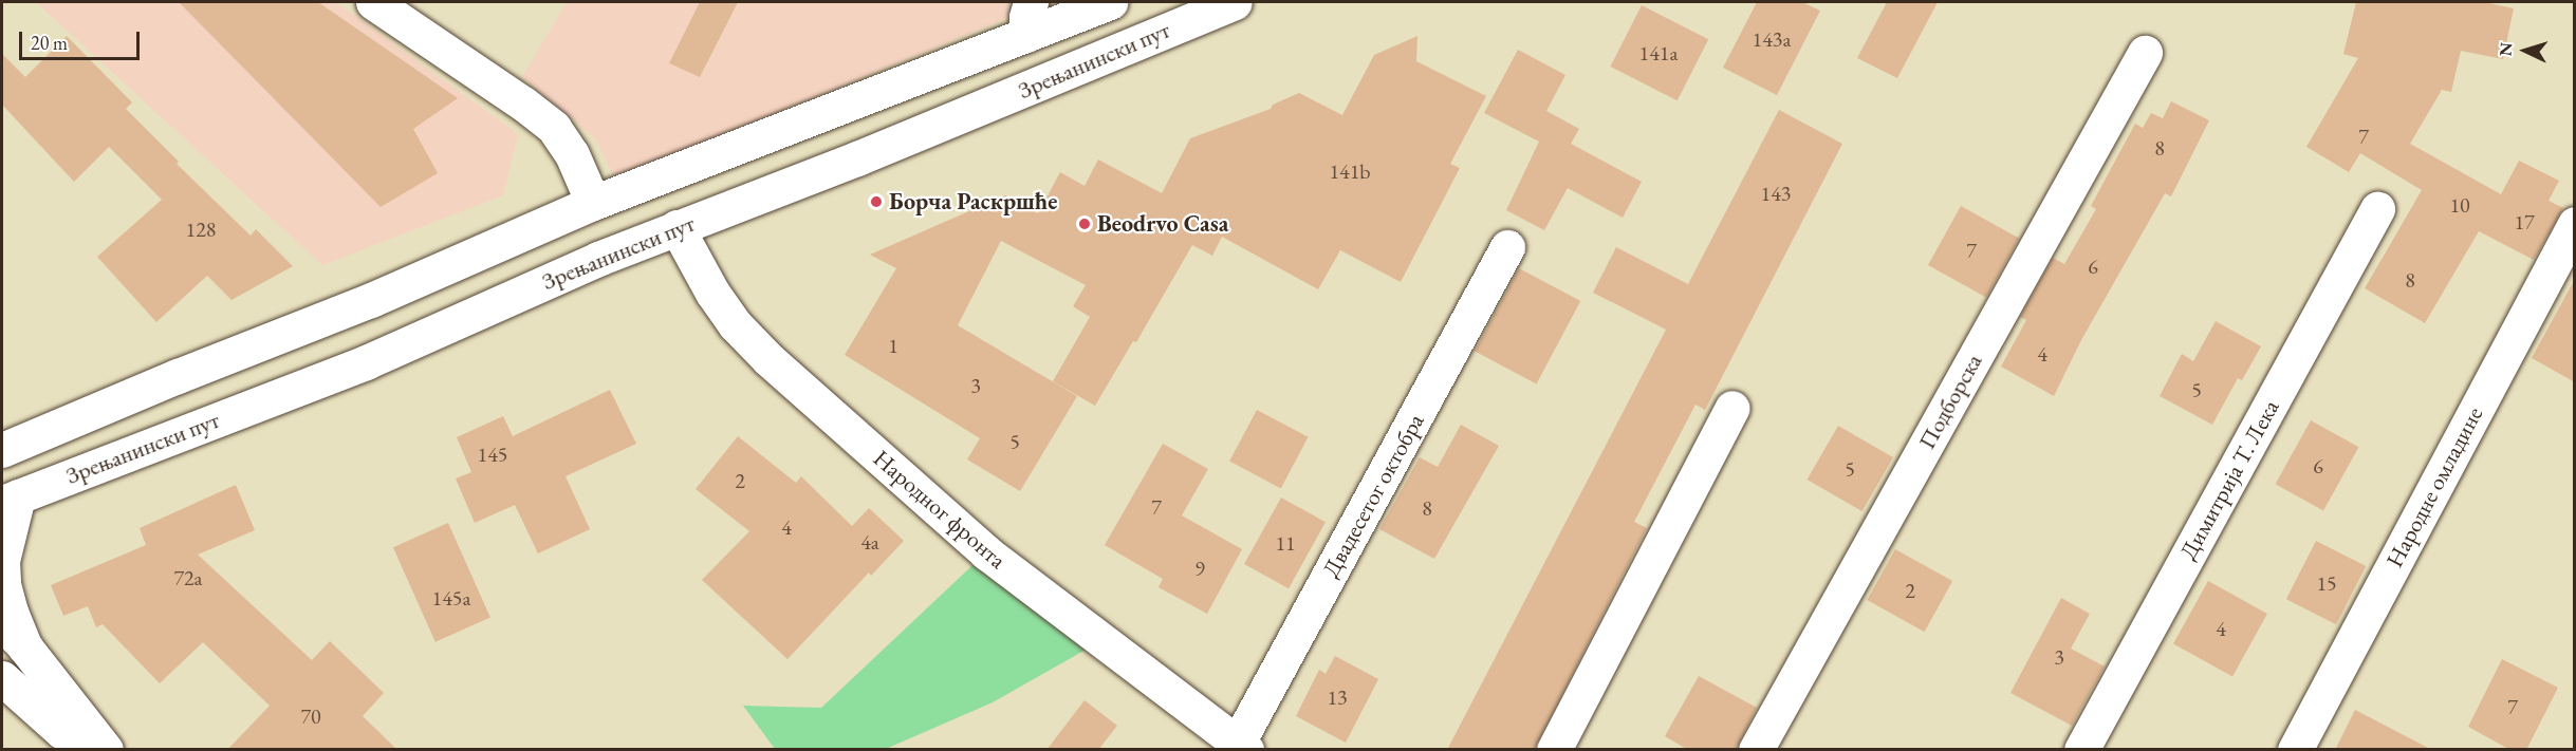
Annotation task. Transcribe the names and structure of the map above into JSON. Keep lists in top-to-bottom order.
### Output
{
  "streets": {
    "street": [
      "Зрењанински пут",
      "Подборска",
      "Димитрија Т. Лека",
      "Народне омладине",
      "Двадесетог октобра",
      "Народног фронта"
    ]
  },
  "crossings": [
    ["Зрењанински пут", "Народног фронта"],
    ["Двадесетог октобра", "Народног фронта"]
  ],
  "places": ["Борча Раскршће", "Beodrvo Casa"],
  "house_numbers": [
    "143a",
    "141a",
    "7",
    "8",
    "141b",
    "143",
    "10",
    "17",
    "128",
    "7",
    "6",
    "8",
    "1",
    "4",
    "3",
    "5",
    "5",
    "145",
    "6",
    "5",
    "2",
    "7",
    "8",
    "4",
    "4a",
    "11",
    "9",
    "72a",
    "15",
    "2",
    "145a",
    "4",
    "3",
    "13",
    "7",
    "70"
  ],
  "scale_bar": "20 m",
  "north": "left"
}
